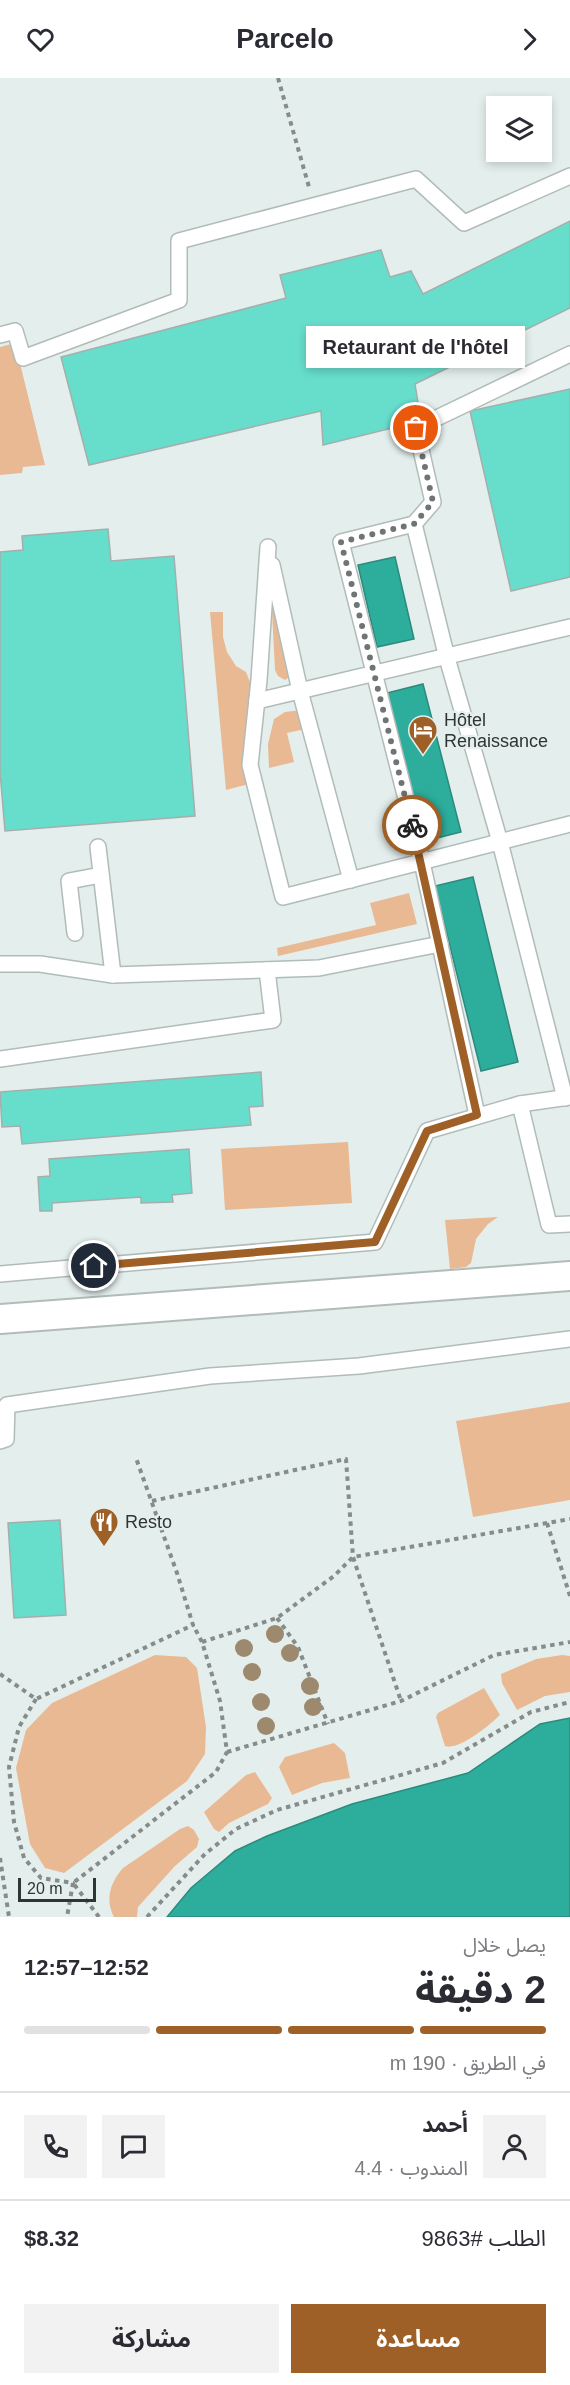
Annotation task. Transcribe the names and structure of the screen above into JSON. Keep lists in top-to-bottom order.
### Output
{
  "places": {
    "other": ["Retaurant de l'hôtel"],
    "hotel": ["Hôtel Renaissance"],
    "restaurant": ["Resto"]
  },
  "scale_bar": "20 m",
  "page": {
    "header": "Parcelo",
    "bubble": "Retaurant de l'hôtel",
    "scale": "20 m",
    "heading": ["2 دقيقة", "يصل خلال", "12:52–12:57"],
    "panel": [
      "أحمد",
      "المندوب · 4.4",
      "الطلب #9863",
      "$8.32"
    ],
    "bar": "في الطريق · 190 m",
    "buttons": ["مساعدة", "مشاركة"]
  }
}
